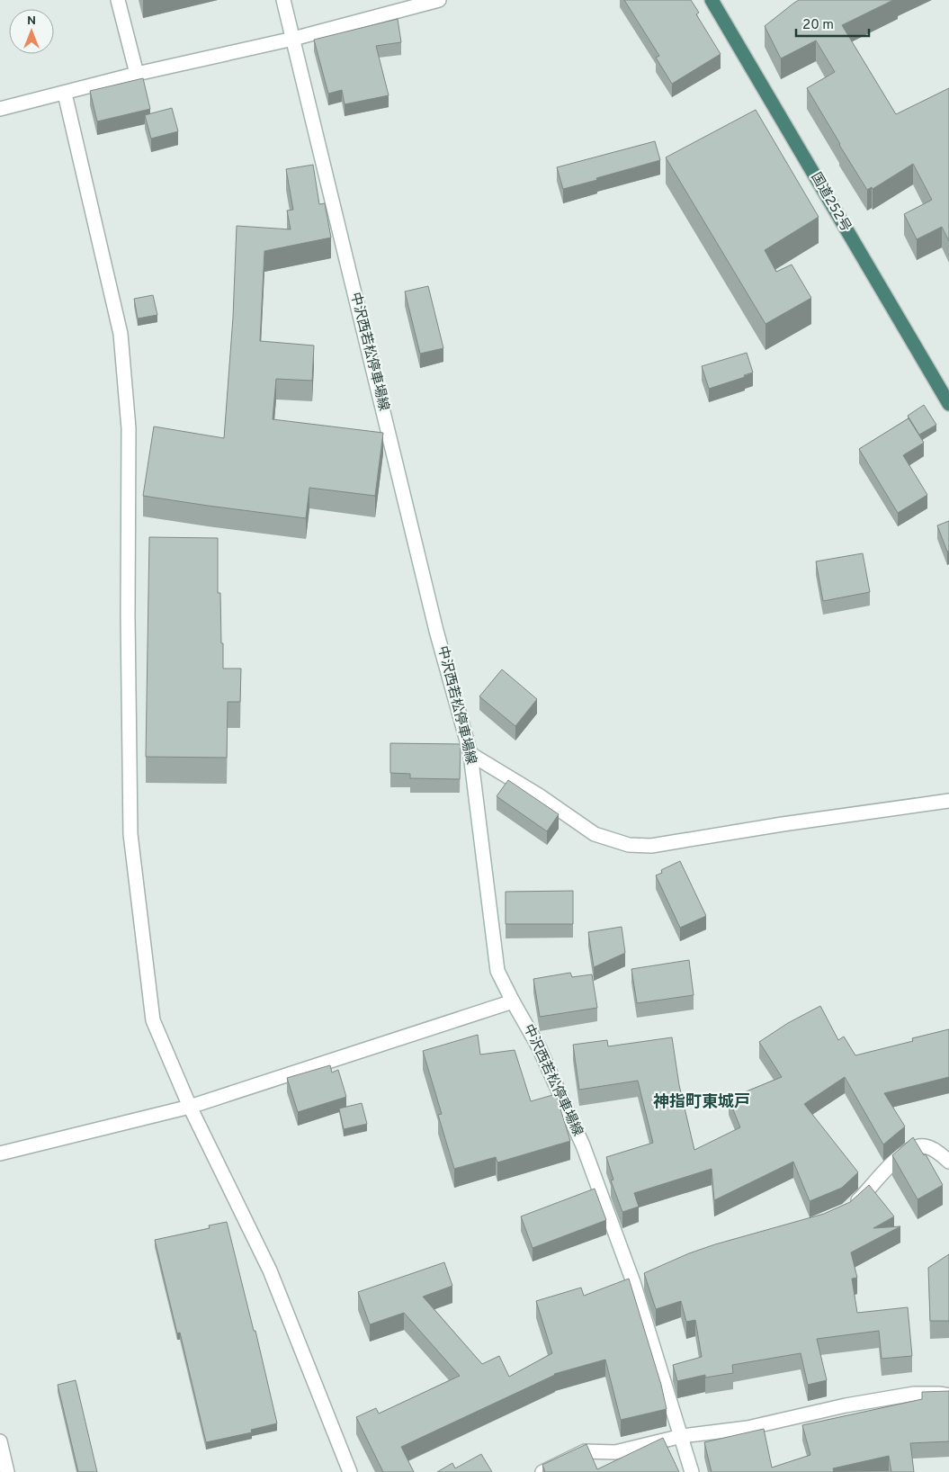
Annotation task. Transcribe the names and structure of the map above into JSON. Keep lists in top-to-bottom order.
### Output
{
  "streets": {
    "highway": ["国道252号"],
    "street": ["中沢西若松停車場線"]
  },
  "districts": ["神指町東城戸"],
  "scale_bar": "20 m",
  "north": "top"
}
